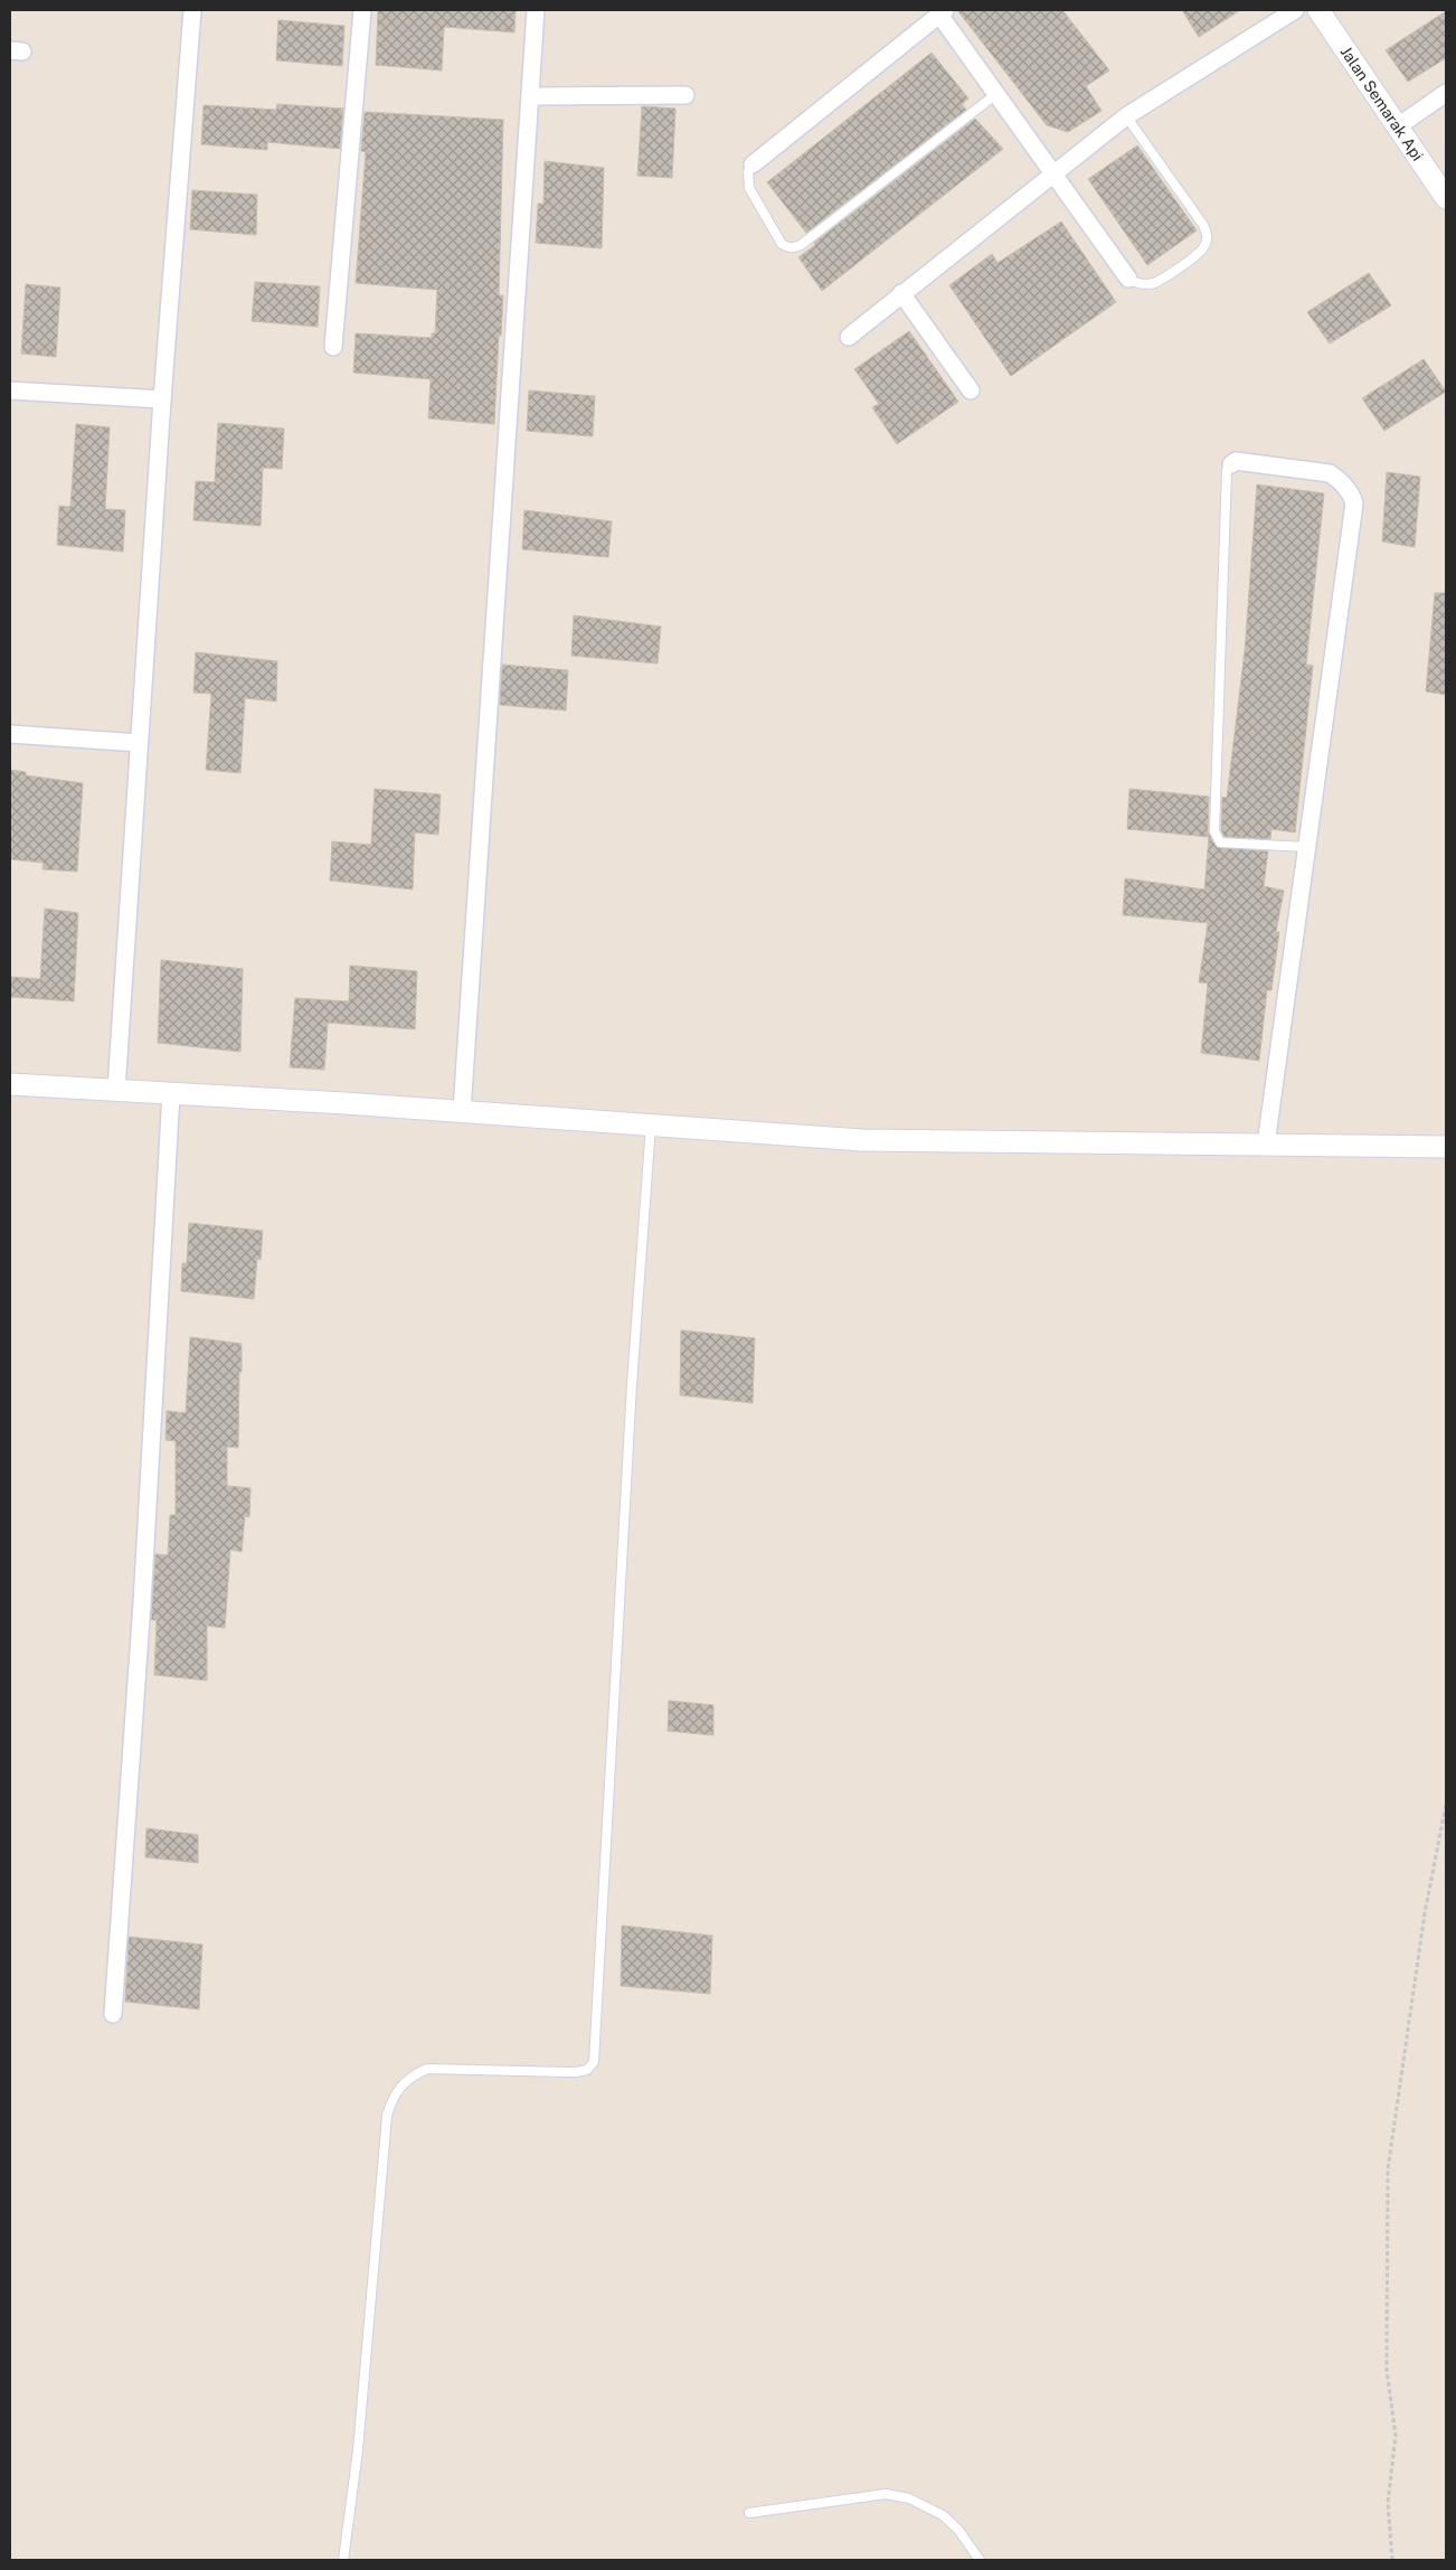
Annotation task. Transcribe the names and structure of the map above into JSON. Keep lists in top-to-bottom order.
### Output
{
  "streets": {
    "street": ["Jalan Semarak Api"]
  }
}
